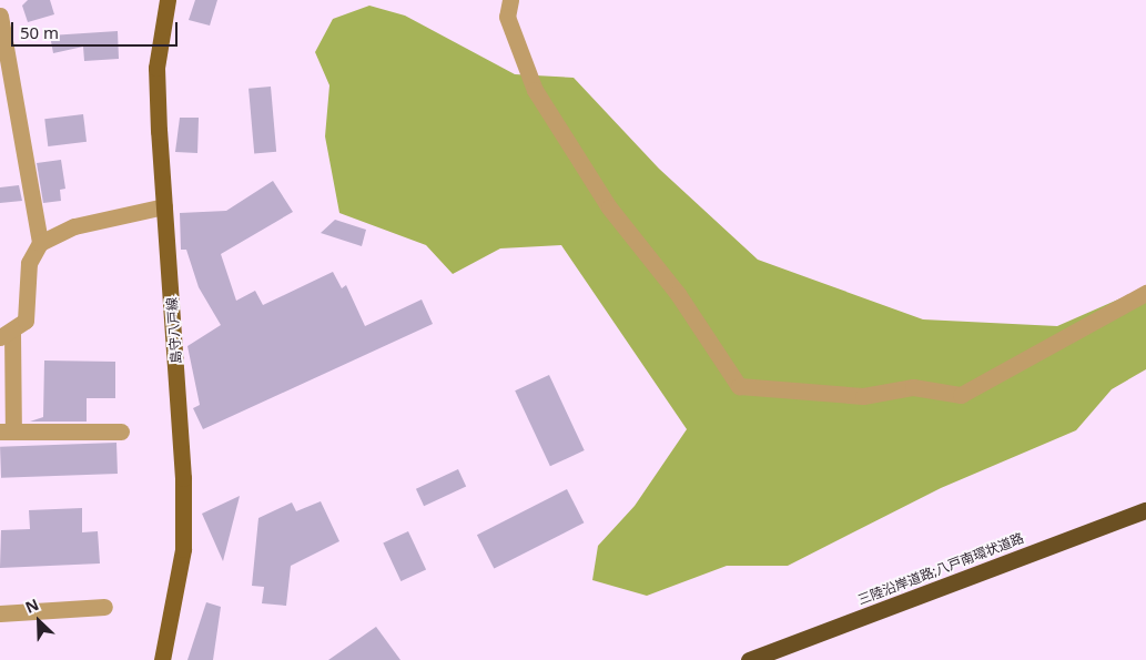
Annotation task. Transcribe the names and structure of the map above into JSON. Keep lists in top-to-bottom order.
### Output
{
  "streets": {
    "highway": ["三陸沿岸道路;八戸南環状道路"],
    "main road": ["島守八戸線"]
  },
  "scale_bar": "50 m",
  "north": "top left"
}
